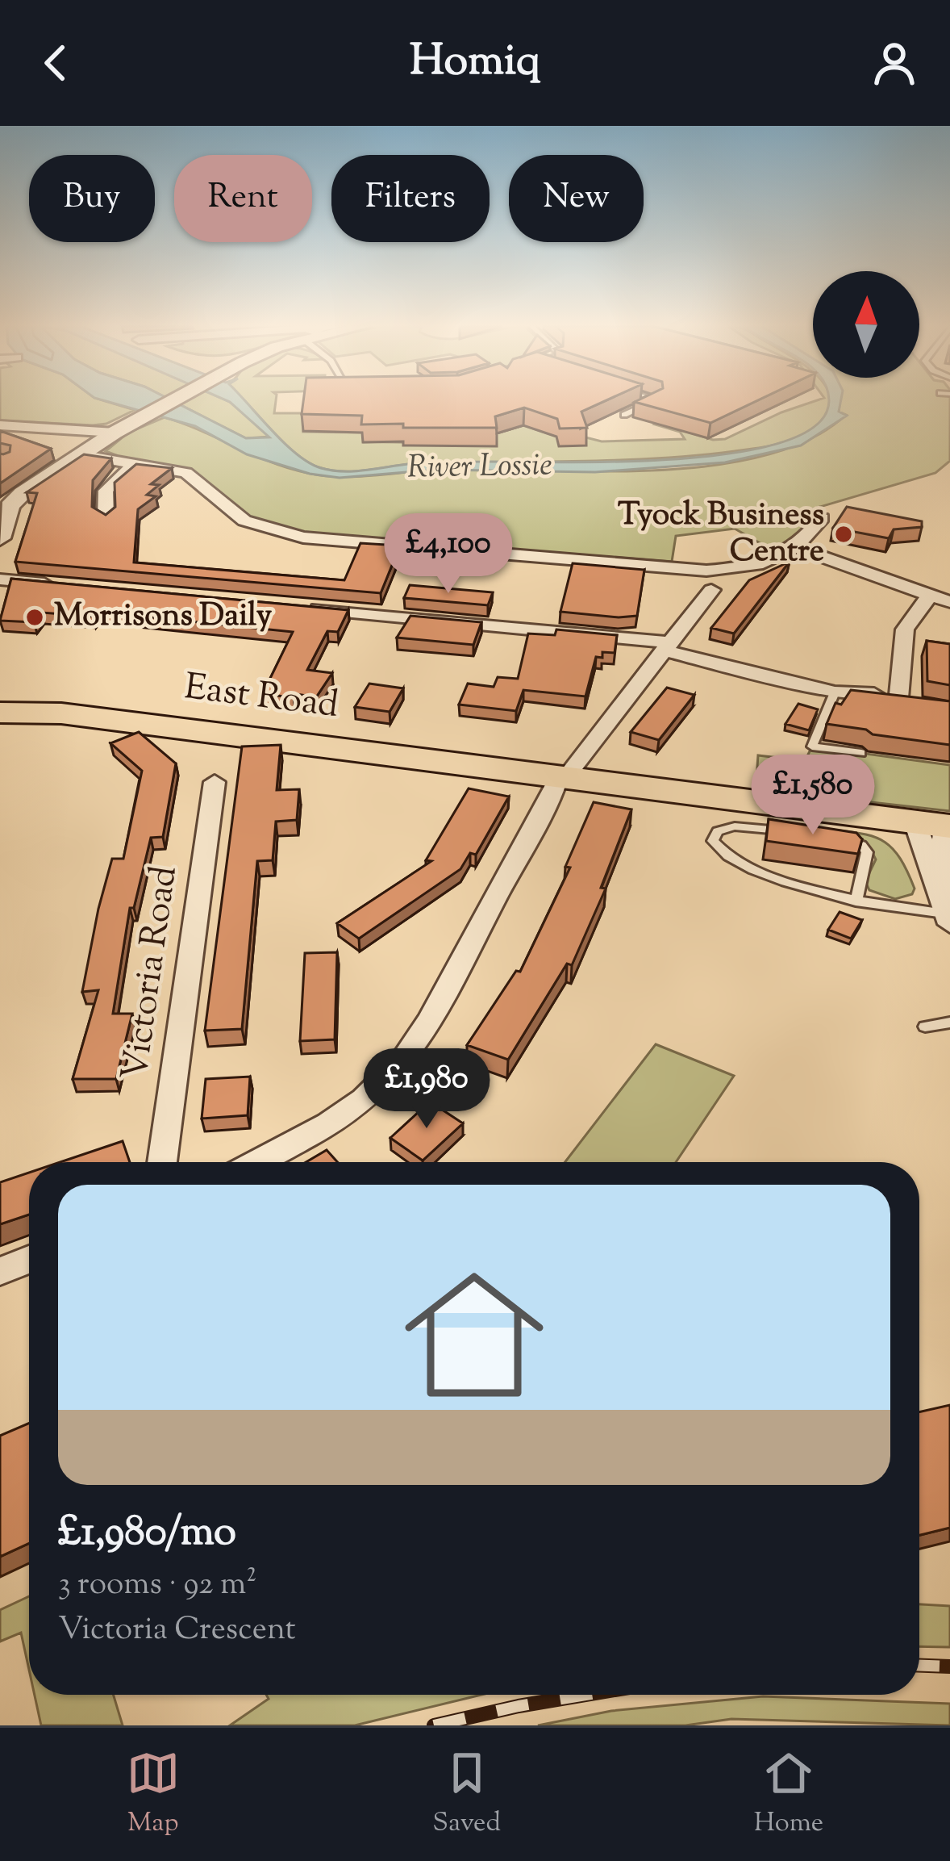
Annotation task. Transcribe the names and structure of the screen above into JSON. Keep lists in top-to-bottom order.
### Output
{
  "streets": {
    "highway": ["East Road"],
    "street": ["Victoria Road"]
  },
  "water": ["River Lossie"],
  "places": ["Tyock Business Centre", "Morrisons Daily"],
  "north": "top",
  "page": {
    "header": "Homiq",
    "chip": [
      "Buy",
      "Rent",
      "Filters",
      "New"
    ],
    "price": ["£4,100", "£1,580", "£1,980"],
    "list": [
      {
        "name": "£1,980/mo",
        "note": "3 rooms · 92 m² · Victoria Crescent"
      }
    ],
    "tabs": ["Map", "Saved", "Home"]
  }
}
